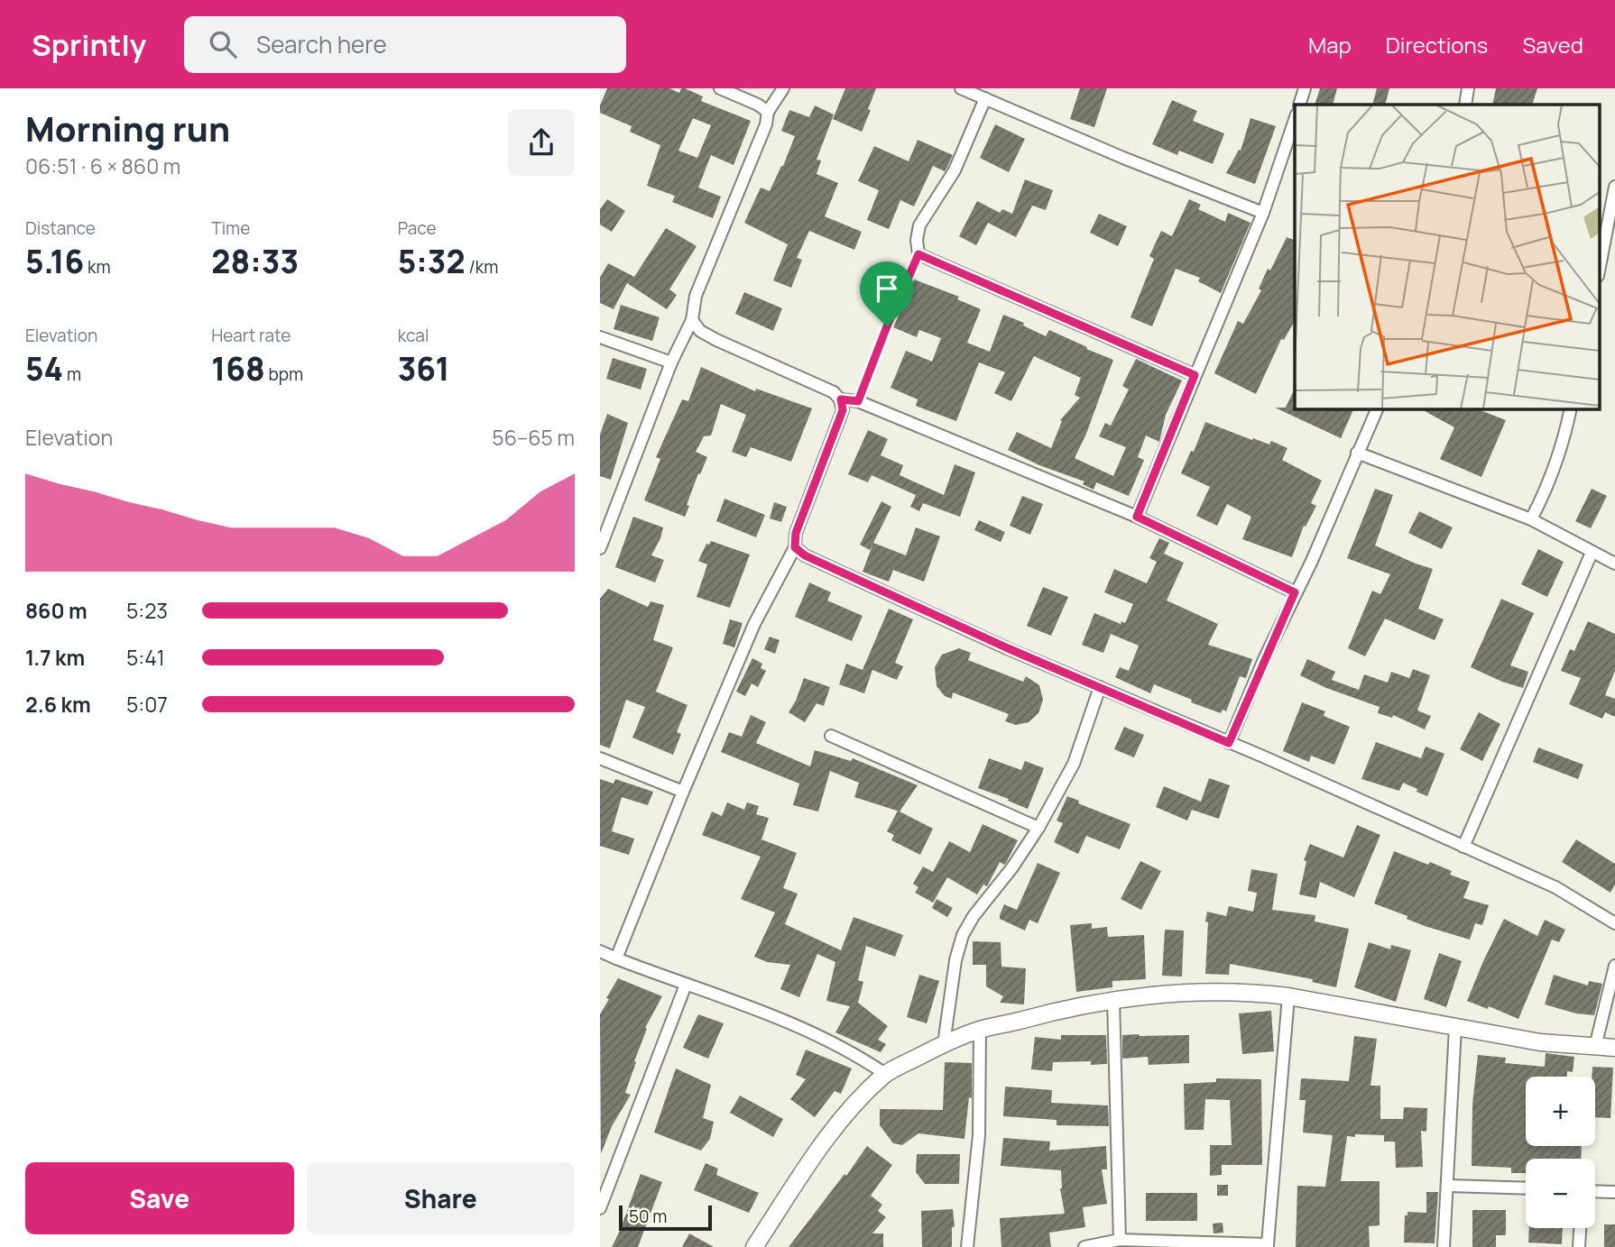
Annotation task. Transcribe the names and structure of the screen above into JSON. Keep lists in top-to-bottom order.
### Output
{
  "scale_bar": "50 m",
  "page": {
    "header": "Sprintly",
    "search": "Search here",
    "nav": ["Map", "Directions", "Saved"],
    "heading": ["Morning run", "06:51 · 6 × 860 m"],
    "stats": [
      ["Distance", "5.16 km"],
      ["Time", "28:33"],
      ["Pace", "5:32 /km"],
      ["Elevation", "54 m"],
      ["Heart rate", "168 bpm"],
      ["kcal", "361"]
    ],
    "chart": ["Elevation", "56–65 m"],
    "list": [
      {
        "name": "860 m",
        "note": "5:23"
      },
      {
        "name": "1.7 km",
        "note": "5:41"
      },
      {
        "name": "2.6 km",
        "note": "5:07"
      }
    ],
    "map_buttons": ["+", "−"],
    "buttons": ["Save", "Share"],
    "scale": "50 m"
  }
}
